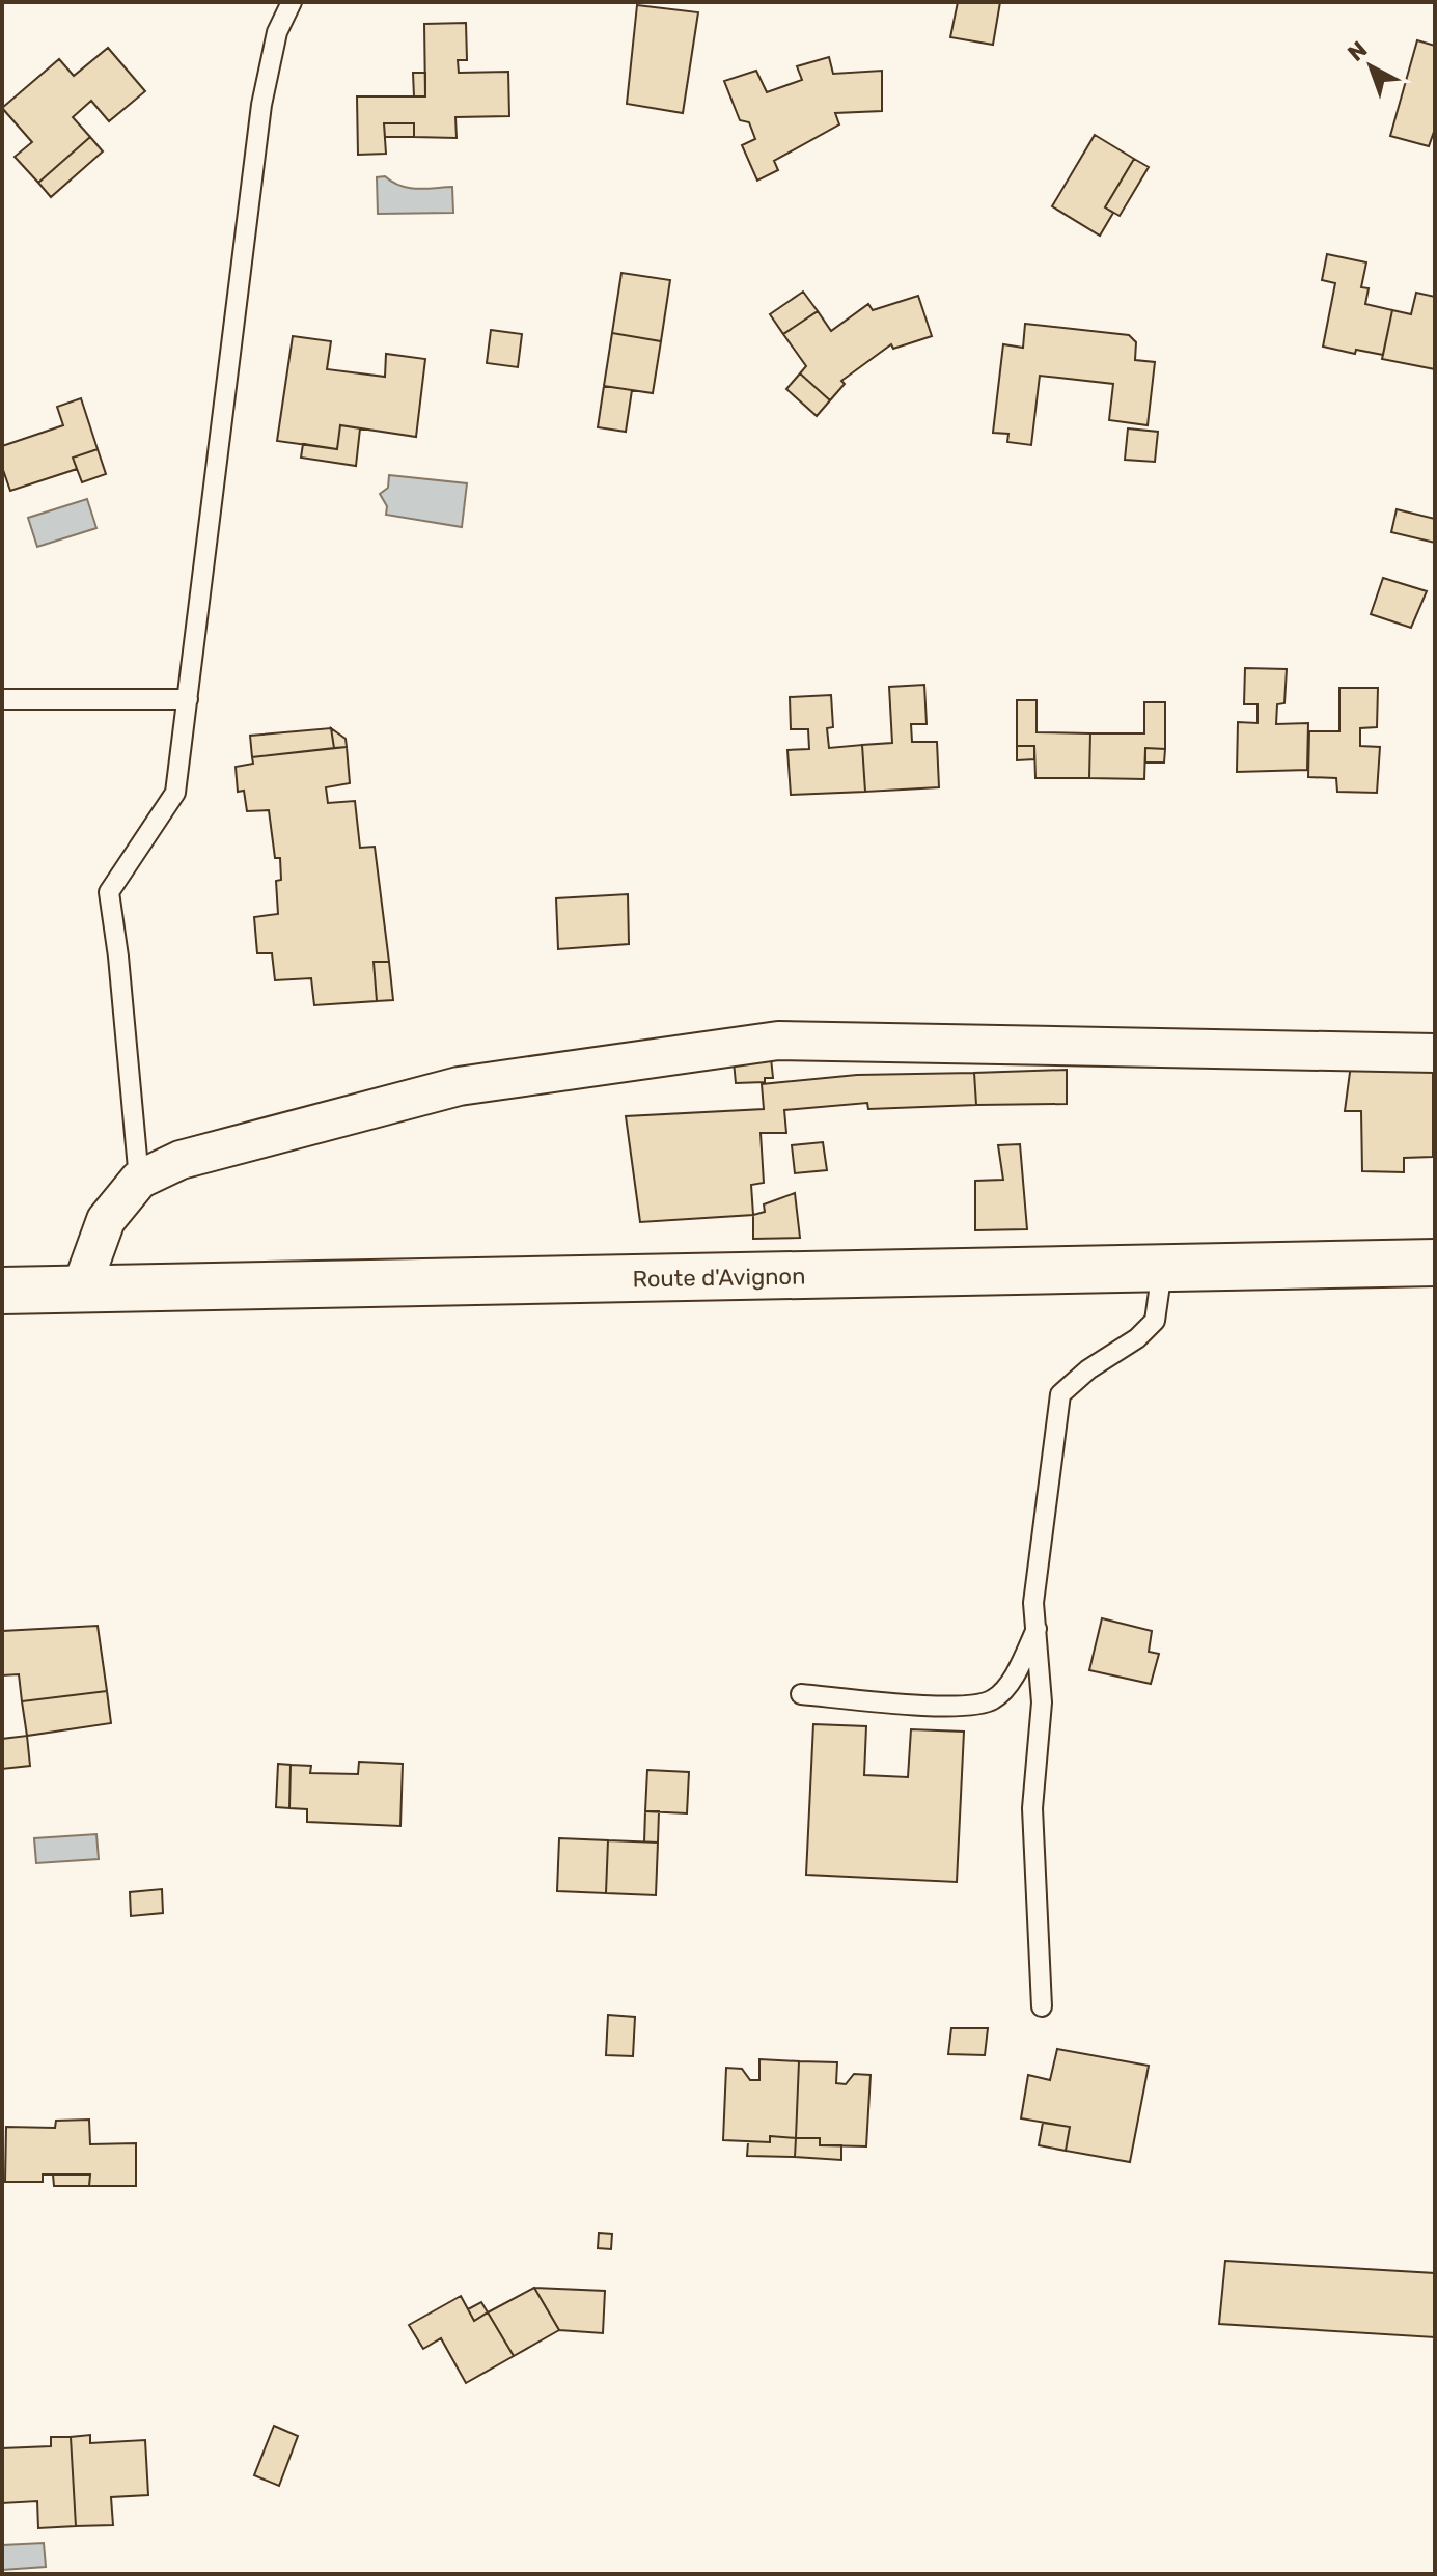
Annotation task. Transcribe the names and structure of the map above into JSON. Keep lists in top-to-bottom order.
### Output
{
  "streets": {
    "main road": ["Route d'Avignon"]
  },
  "north": "top left"
}
